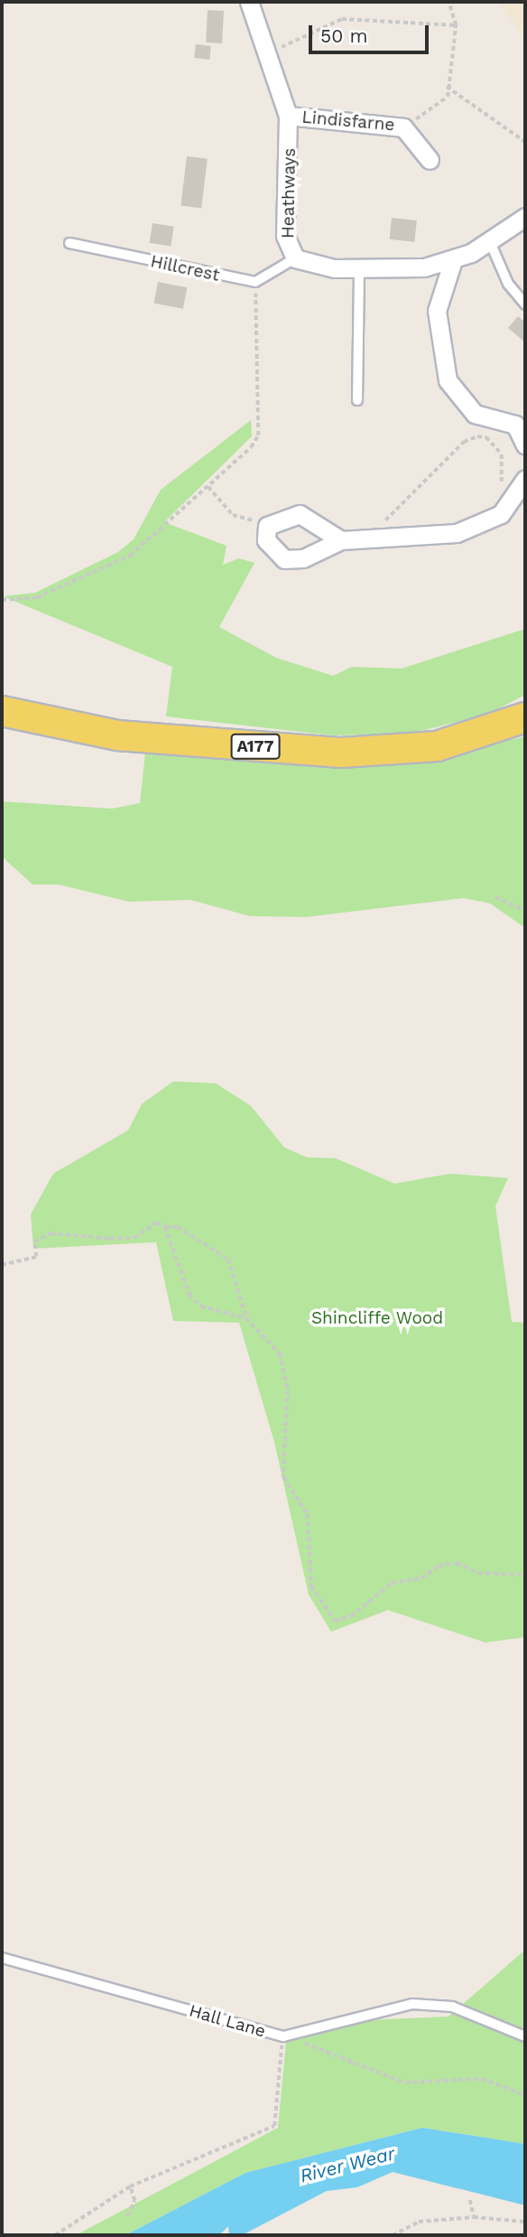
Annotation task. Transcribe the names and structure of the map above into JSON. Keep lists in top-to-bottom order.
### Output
{
  "streets": {
    "main road": ["A177"],
    "street": ["Lindisfarne", "Heathways"],
    "lane": ["Hillcrest", "Hall Lane"]
  },
  "crossings": [
    ["Lindisfarne", "Heathways"]
  ],
  "water": ["River Wear"],
  "parks": ["Shincliffe Wood"],
  "scale_bar": "50 m"
}
